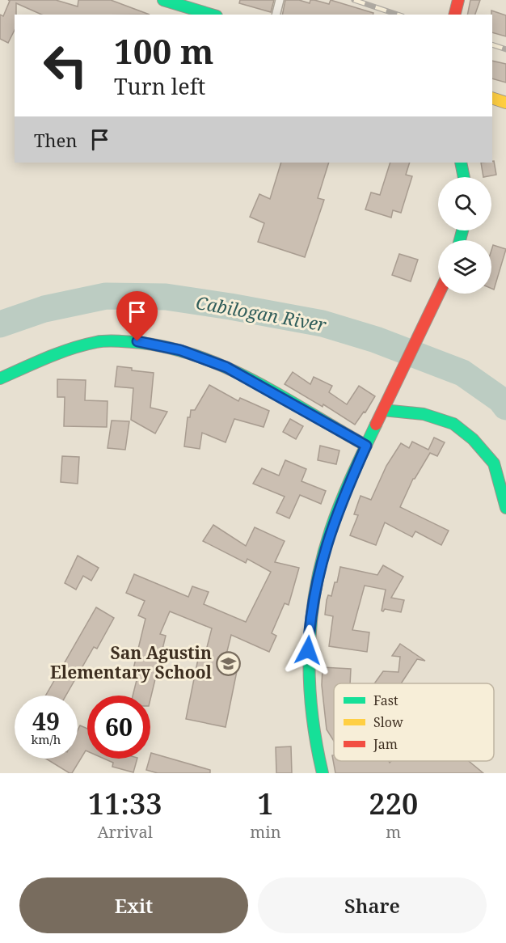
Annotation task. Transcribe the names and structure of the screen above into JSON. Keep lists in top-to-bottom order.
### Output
{
  "water": ["Cabilogan River"],
  "places": {
    "school or university": ["San Agustin Elementary School"]
  },
  "legend": ["Fast", "Slow", "Jam"],
  "page": {
    "turn": ["100 m", "Turn left"],
    "then": "Then",
    "speed": "49 km/h",
    "limit": "60",
    "eta": [
      "11:33",
      "Arrival",
      "1",
      "min",
      "220",
      "m"
    ],
    "buttons": ["Exit", "Share"]
  }
}
